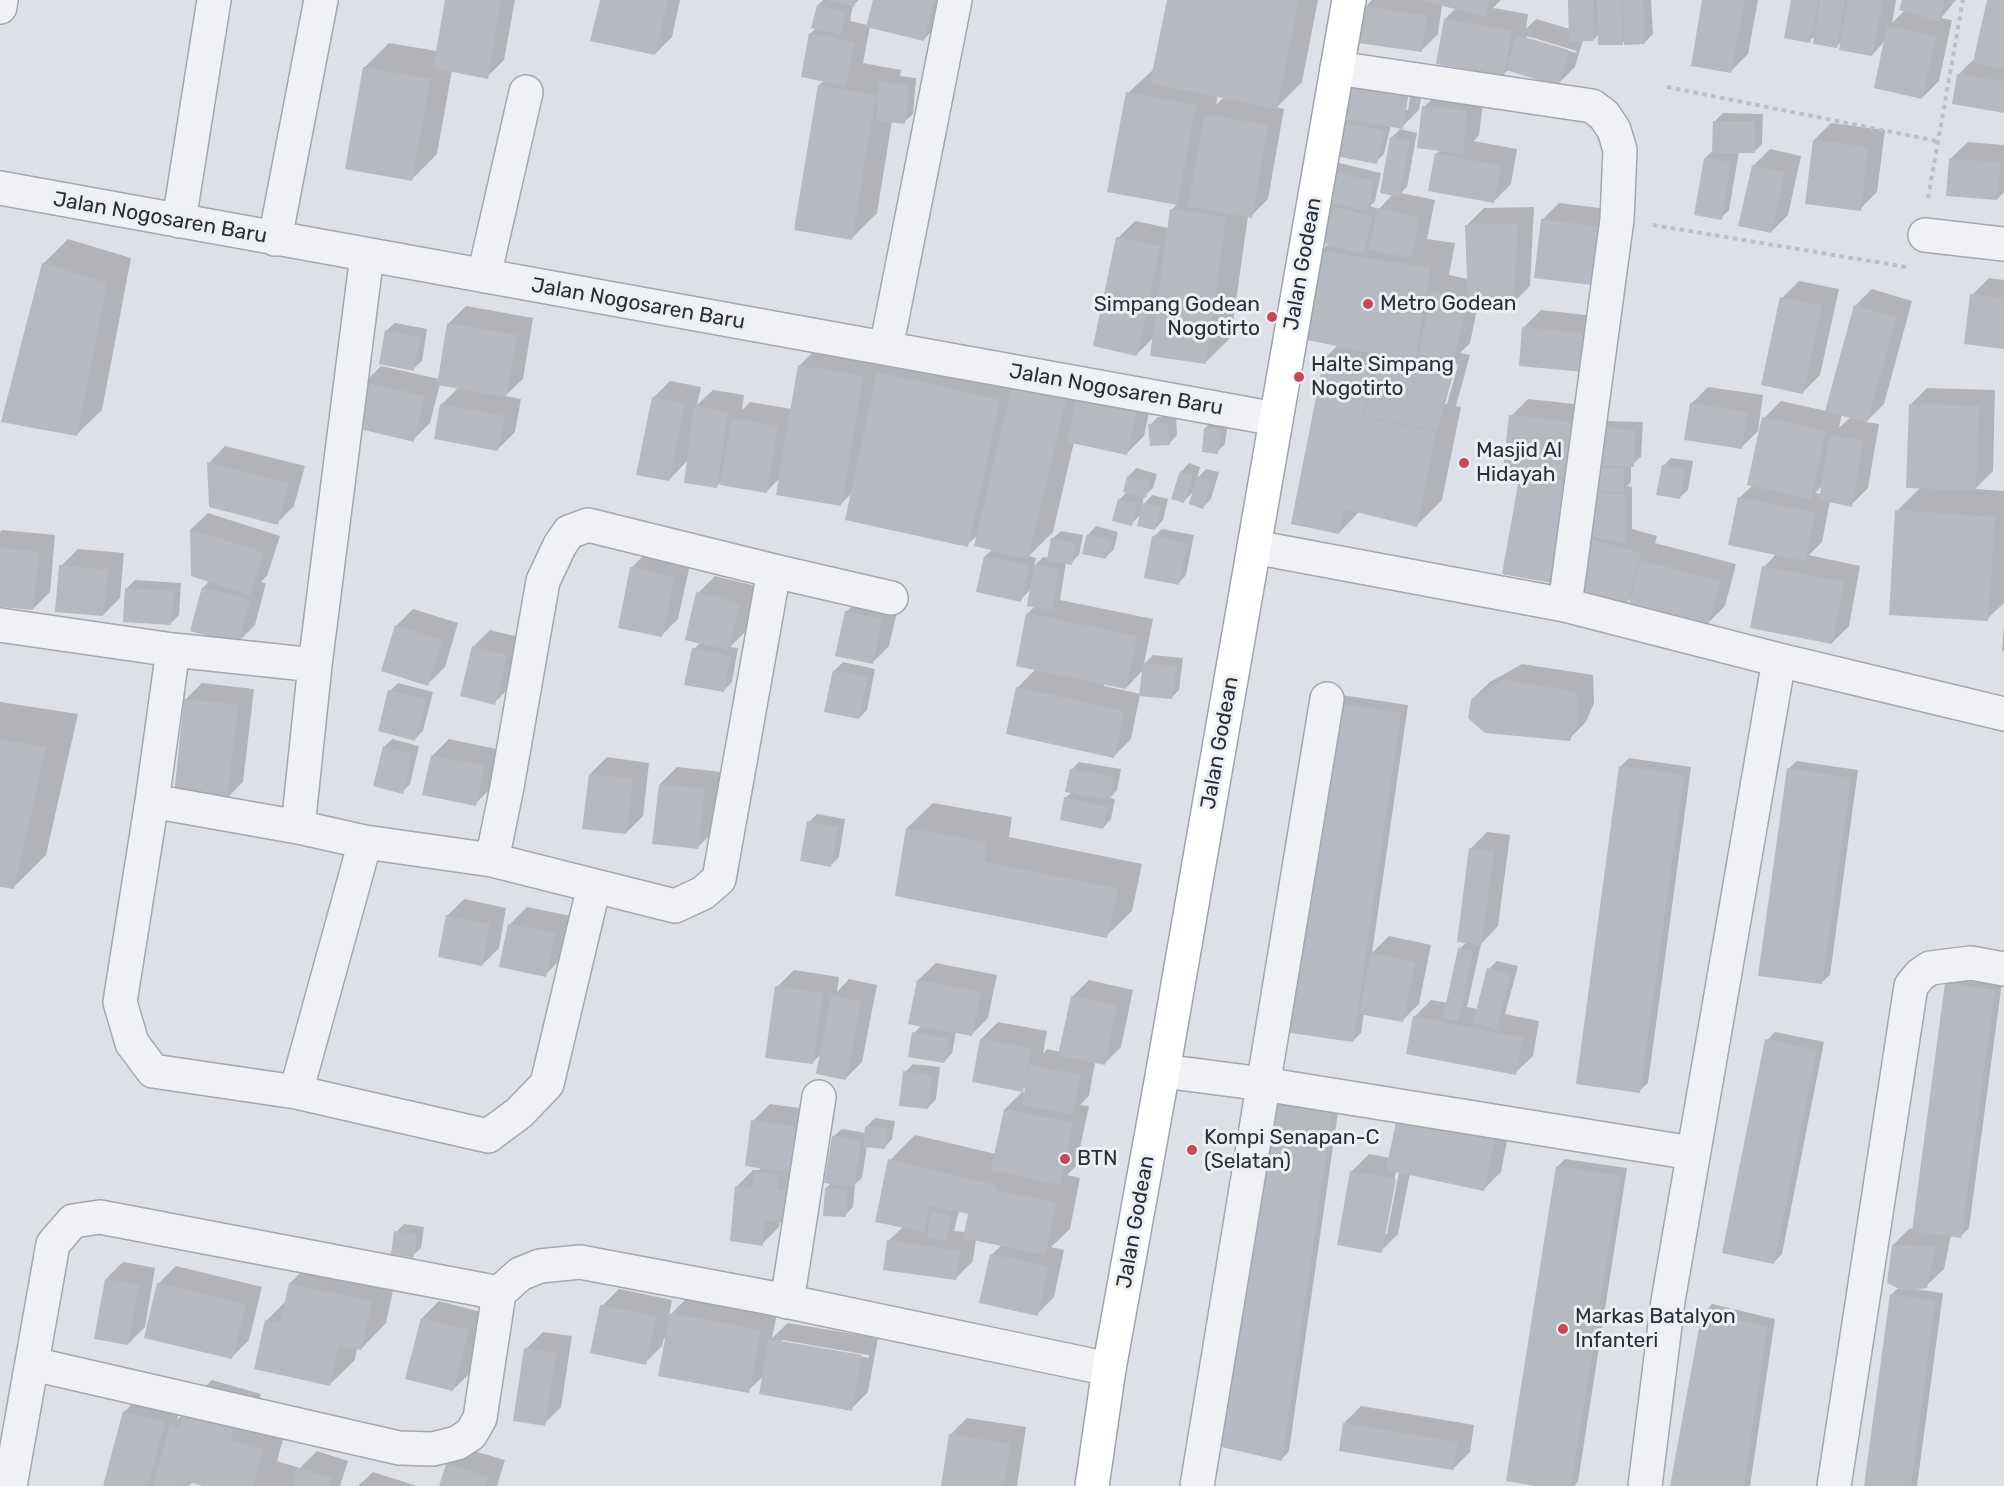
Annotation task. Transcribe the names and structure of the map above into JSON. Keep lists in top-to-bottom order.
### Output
{
  "streets": {
    "main road": ["Jalan Godean"],
    "street": ["Jalan Nogosaren Baru"]
  },
  "crossings": [
    ["Jalan Nogosaren Baru", "Jalan Godean"]
  ],
  "places": [
    "Metro Godean",
    "Simpang Godean Nogotirto",
    "Halte Simpang Nogotirto",
    "Masjid Al Hidayah",
    "Kompi Senapan-C (Selatan)",
    "BTN",
    "Markas Batalyon Infanteri"
  ]
}
